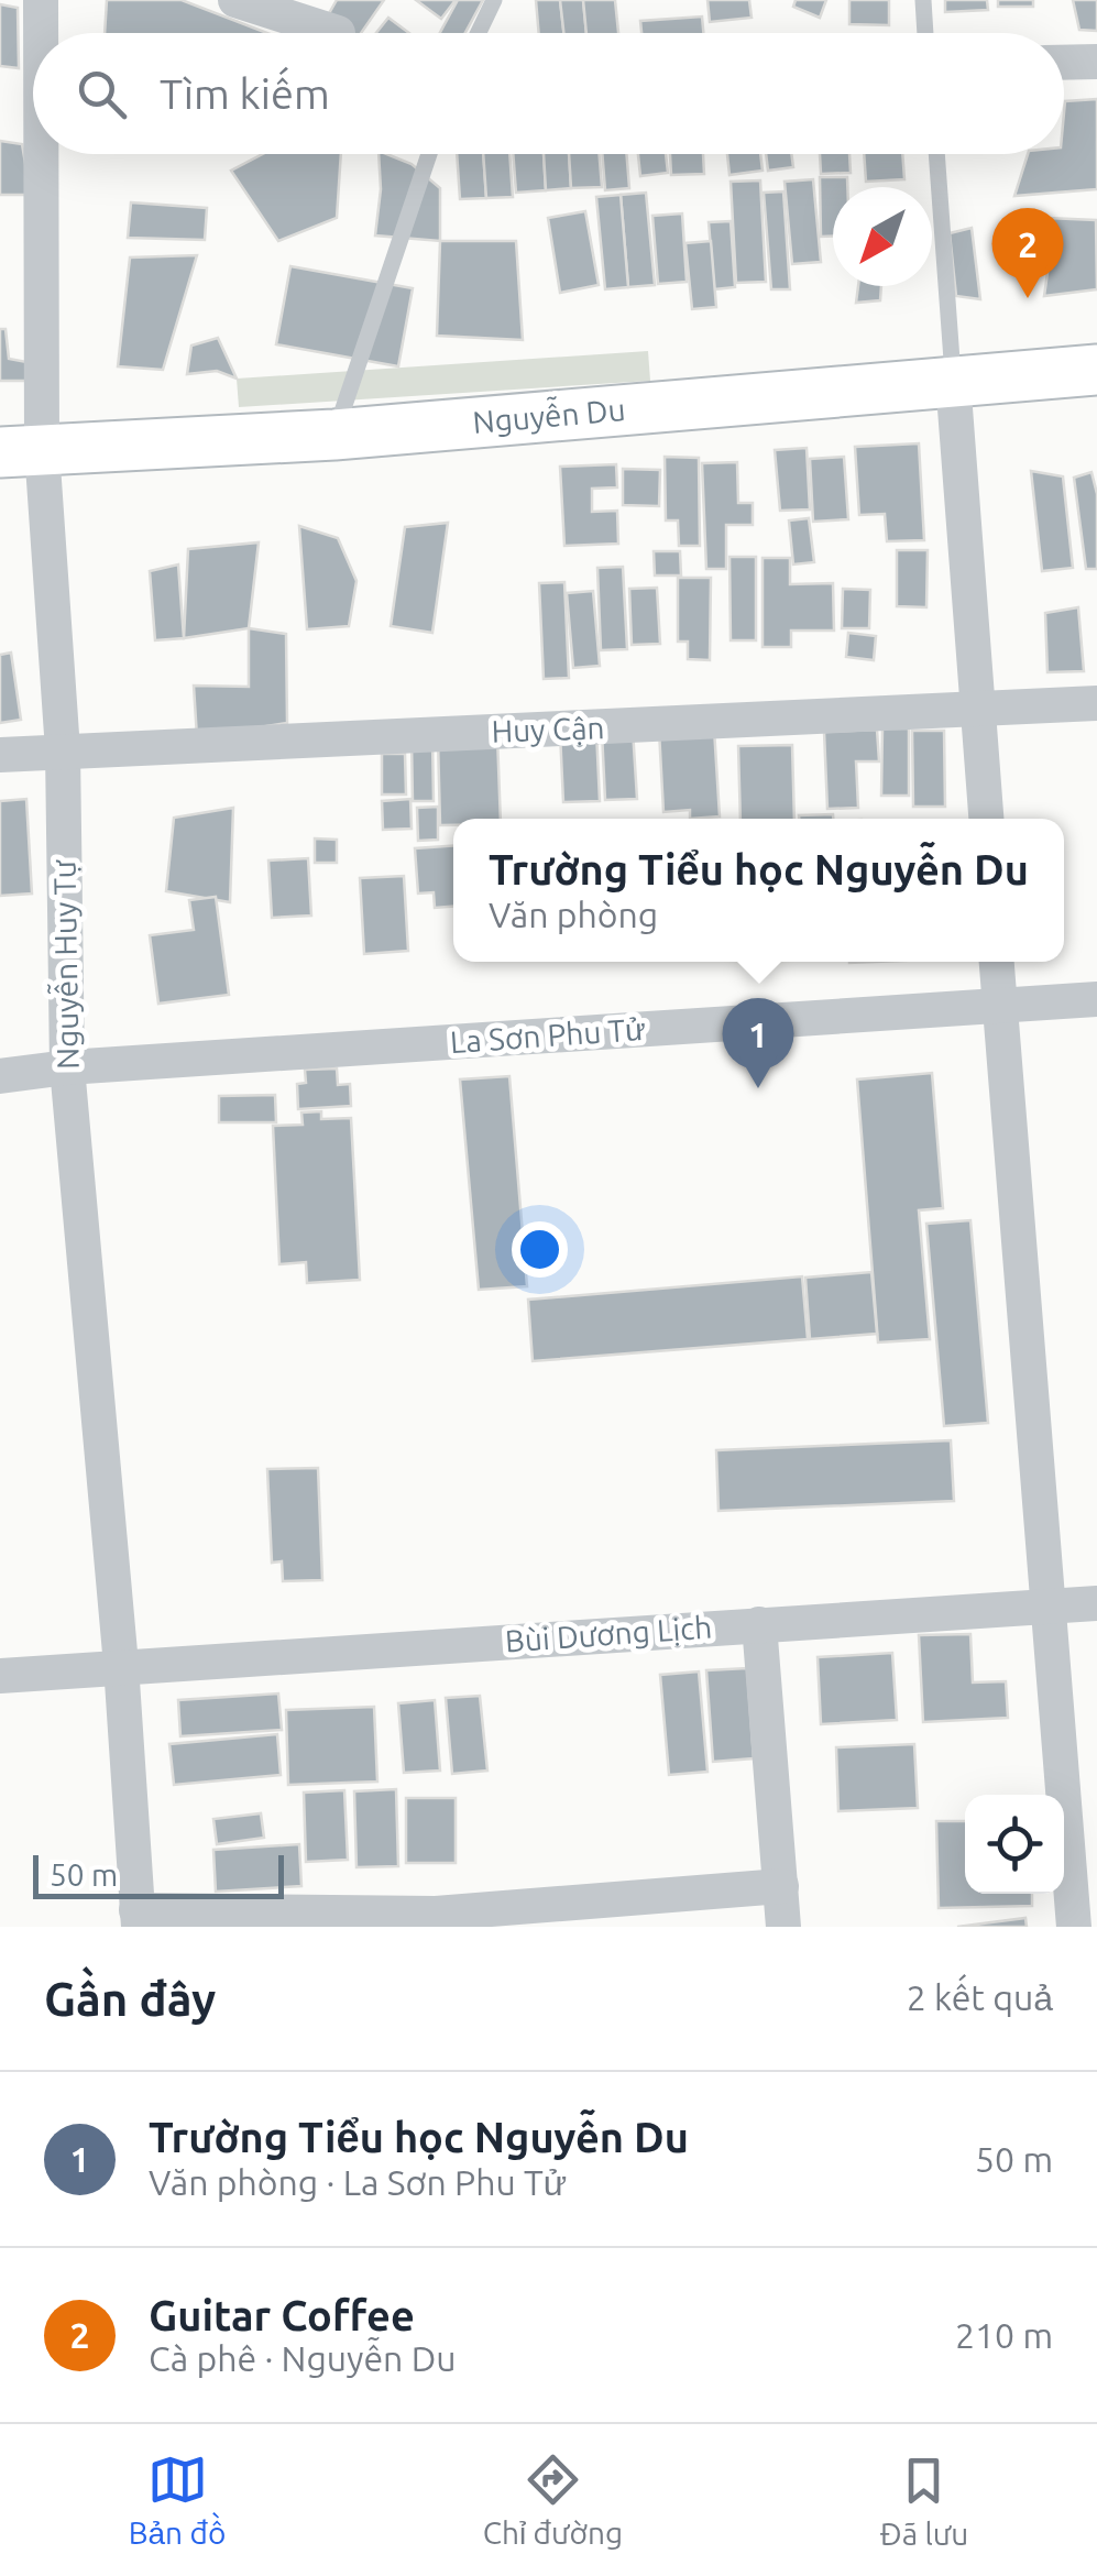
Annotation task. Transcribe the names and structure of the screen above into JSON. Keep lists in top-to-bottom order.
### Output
{
  "streets": {
    "main road": ["Nguyễn Du"],
    "street": [
      "Huy Cận",
      "Nguyễn Huy Tự",
      "La Sơn Phu Tử",
      "Bùi Dương Lịch"
    ]
  },
  "crossings": [
    ["Nguyễn Du", "Nguyễn Huy Tự"],
    ["Huy Cận", "Nguyễn Huy Tự"],
    ["Nguyễn Huy Tự", "La Sơn Phu Tử"],
    ["Nguyễn Huy Tự", "Bùi Dương Lịch"]
  ],
  "scale_bar": "50 m",
  "north": "bottom left",
  "page": {
    "search": "Tìm kiếm",
    "pins": ["2", "1"],
    "popup": ["Trường Tiểu học Nguyễn Du", "Văn phòng"],
    "scale": "50 m",
    "heading": ["Gần đây", "2 kết quả"],
    "list": [
      {
        "mark": "1",
        "name": "Trường Tiểu học Nguyễn Du",
        "note": "Văn phòng · La Sơn Phu Tử",
        "value": "50 m"
      },
      {
        "mark": "2",
        "name": "Guitar Coffee",
        "note": "Cà phê · Nguyễn Du",
        "value": "210 m"
      }
    ],
    "nav": ["Bản đồ", "Chỉ đường", "Đã lưu"]
  }
}
